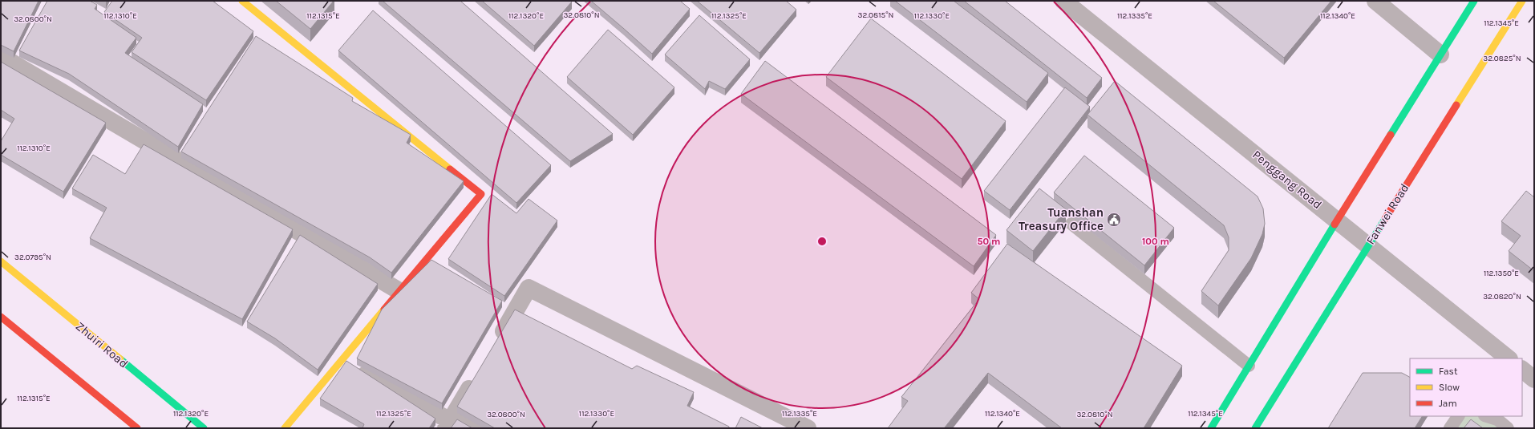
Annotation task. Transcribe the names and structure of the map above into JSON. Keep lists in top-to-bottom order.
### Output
{
  "streets": {
    "street": ["Penggang Road", "Fanwei Road", "Zhuiri Road"]
  },
  "crossings": [
    ["Penggang Road", "Fanwei Road"]
  ],
  "places": {
    "public building": ["Tuanshan Treasury Office"]
  },
  "legend": ["Fast", "Slow", "Jam"],
  "coordinates": [
    "32.0815°N",
    "32.0810°N",
    "112.1310°E",
    "112.1315°E",
    "112.1320°E",
    "112.1325°E",
    "112.1330°E",
    "112.1335°E",
    "112.1340°E",
    "32.0800°N",
    "112.1345°E",
    "32.0825°N",
    "32.0795°N",
    "112.1350°E",
    "32.0820°N"
  ],
  "rings": ["50 m", "100 m"]
}
